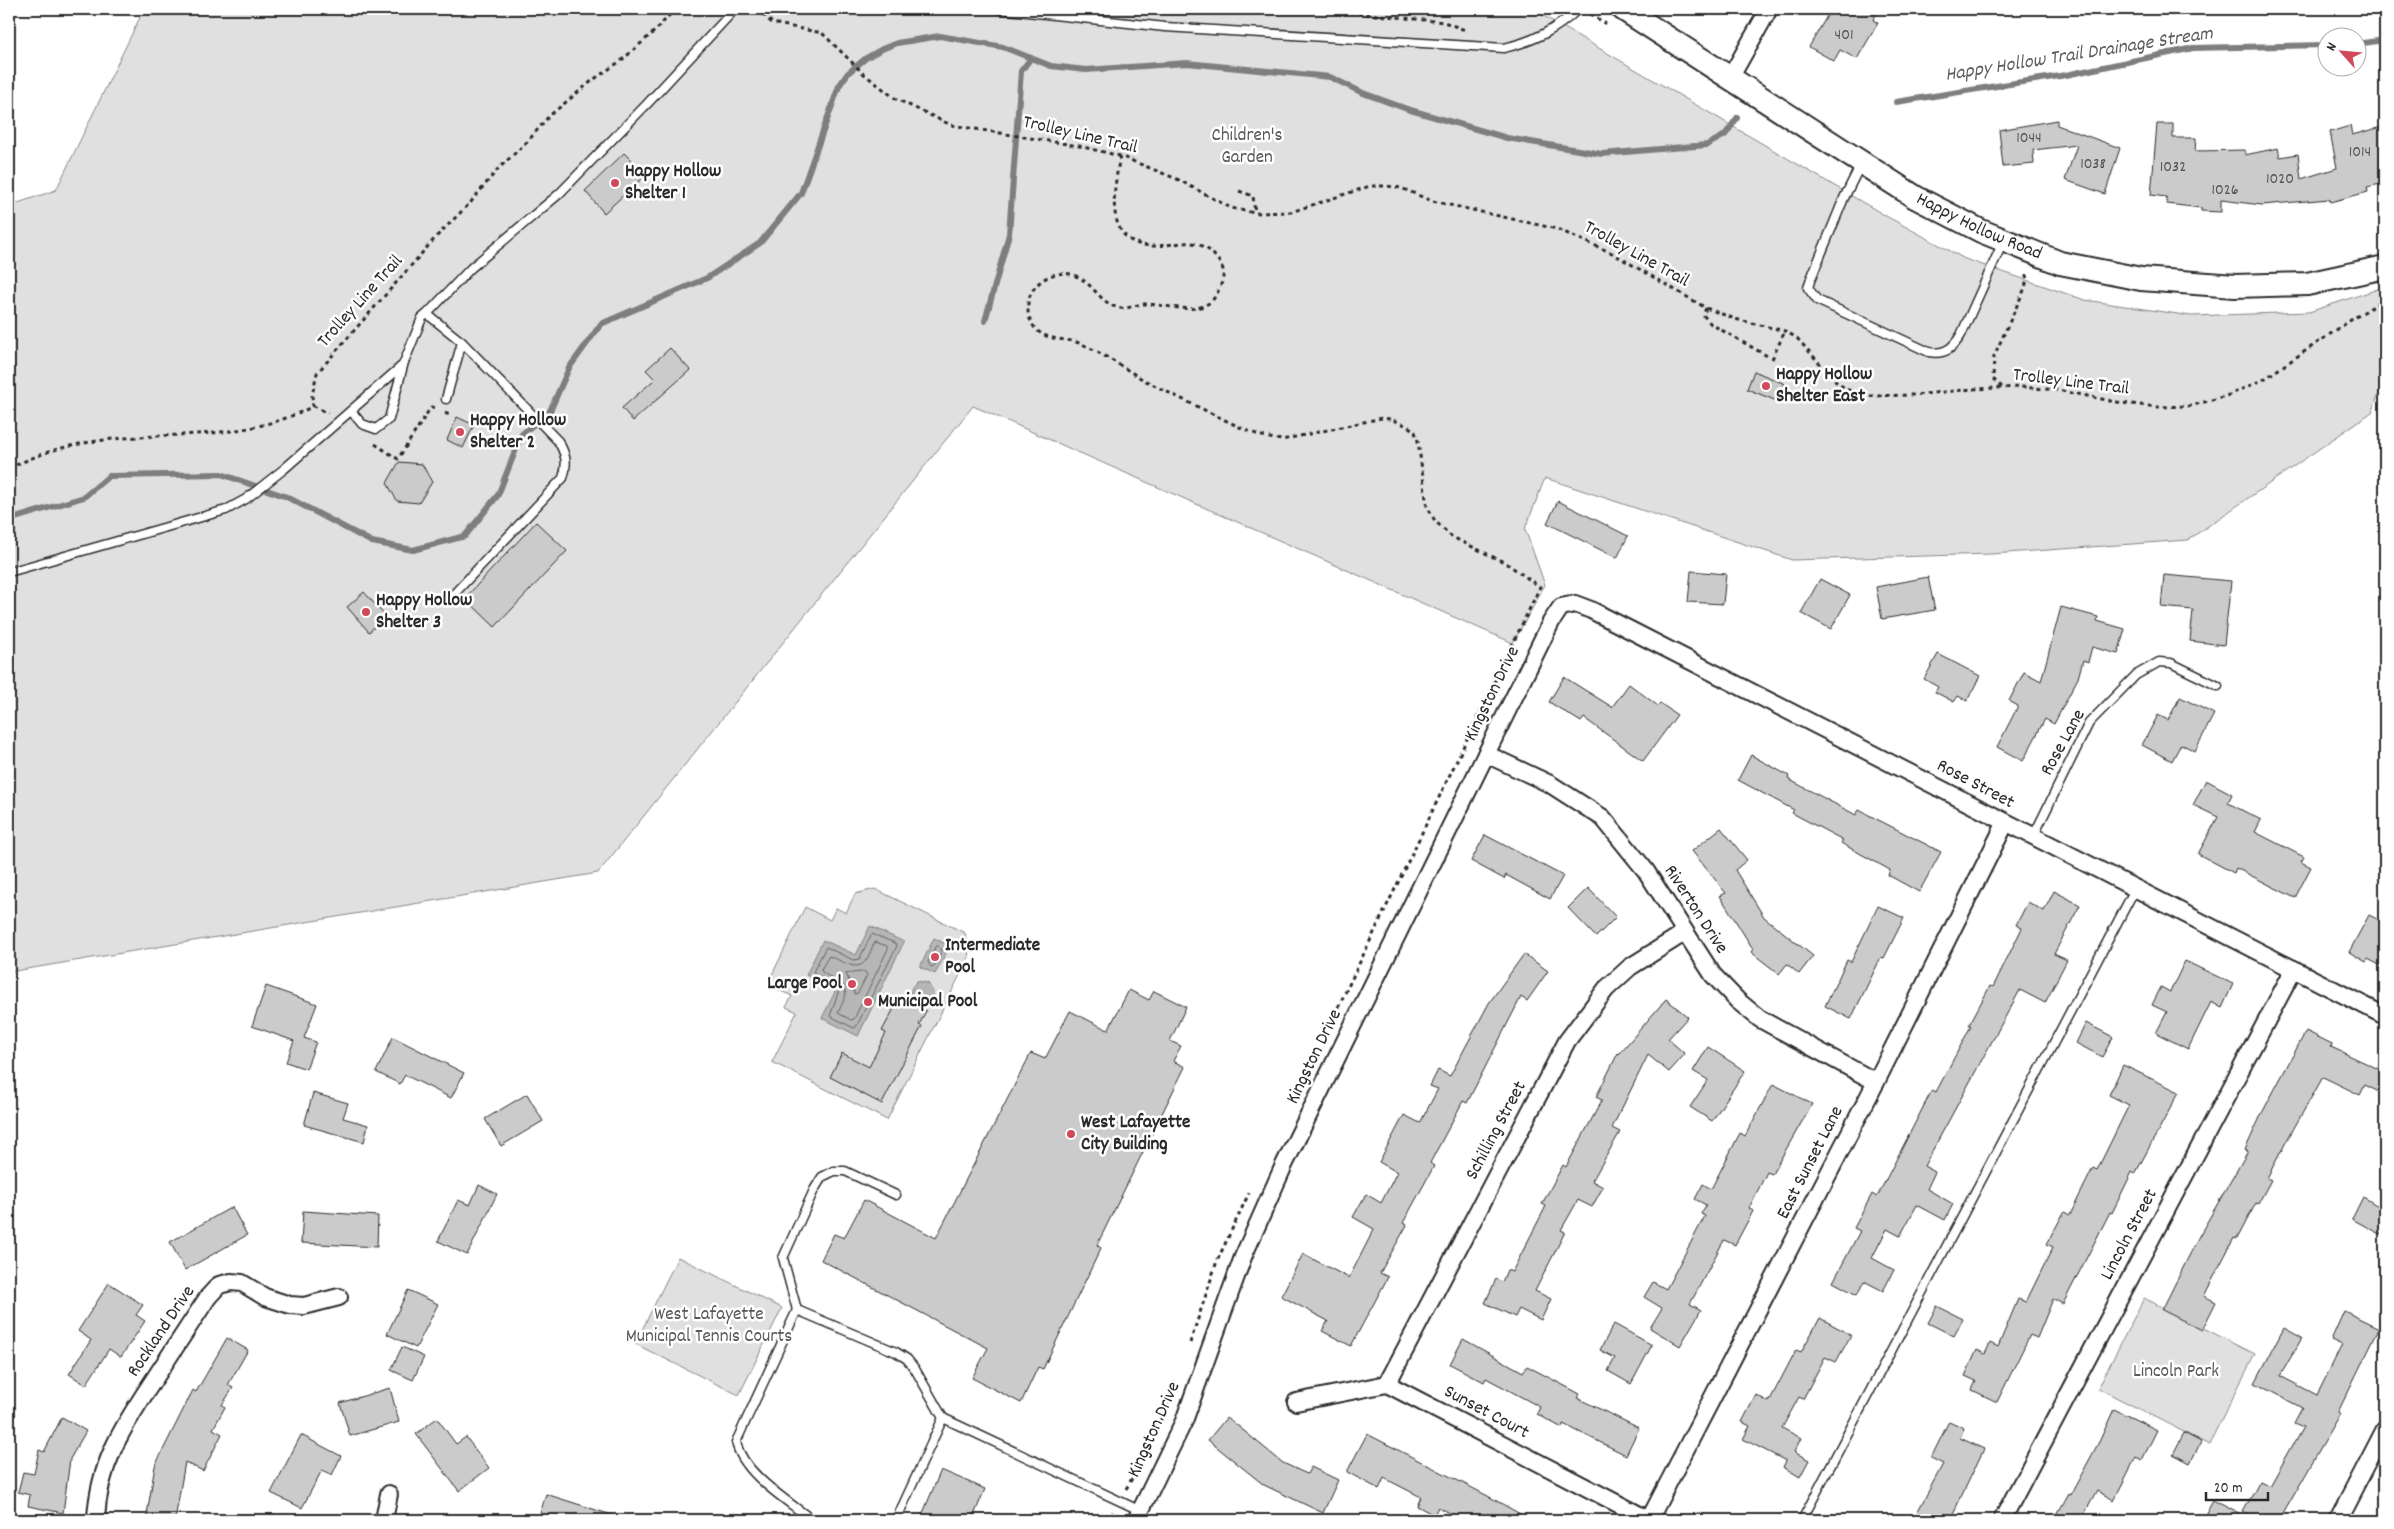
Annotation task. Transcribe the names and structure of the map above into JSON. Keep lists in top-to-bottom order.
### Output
{
  "streets": {
    "main road": ["Happy Hollow Road"],
    "street": [
      "Kingston Drive",
      "Rose Street",
      "Riverton Drive",
      "Schilling Street",
      "East Sunset Lane",
      "Lincoln Street",
      "Rockland Drive",
      "Sunset Court"
    ],
    "lane": ["Rose Lane"],
    "path": ["Trolley Line Trail"]
  },
  "crossings": [
    ["Kingston Drive", "Rose Street"],
    ["Kingston Drive", "Riverton Drive"],
    ["Rose Lane", "Rose Street"],
    ["Rose Street", "East Sunset Lane"],
    ["Rose Street", "Lincoln Street"],
    ["Riverton Drive", "Schilling Street"],
    ["Riverton Drive", "East Sunset Lane"],
    ["Schilling Street", "Sunset Court"],
    ["East Sunset Lane", "Sunset Court"]
  ],
  "water": ["Happy Hollow Trail Drainage Stream"],
  "parks": ["Children's Garden", "West Lafayette Municipal Tennis Courts", "Lincoln Park"],
  "places": [
    "Happy Hollow Shelter 1",
    "Happy Hollow Shelter East",
    "Happy Hollow Shelter 2",
    "Happy Hollow Shelter 3",
    "Intermediate Pool",
    "Large Pool",
    "Municipal Pool",
    "West Lafayette City Building"
  ],
  "house_numbers": [
    "401",
    "1044",
    "1014",
    "1038",
    "1032",
    "1020",
    "1026"
  ],
  "scale_bar": "20 m",
  "north": "top left"
}
